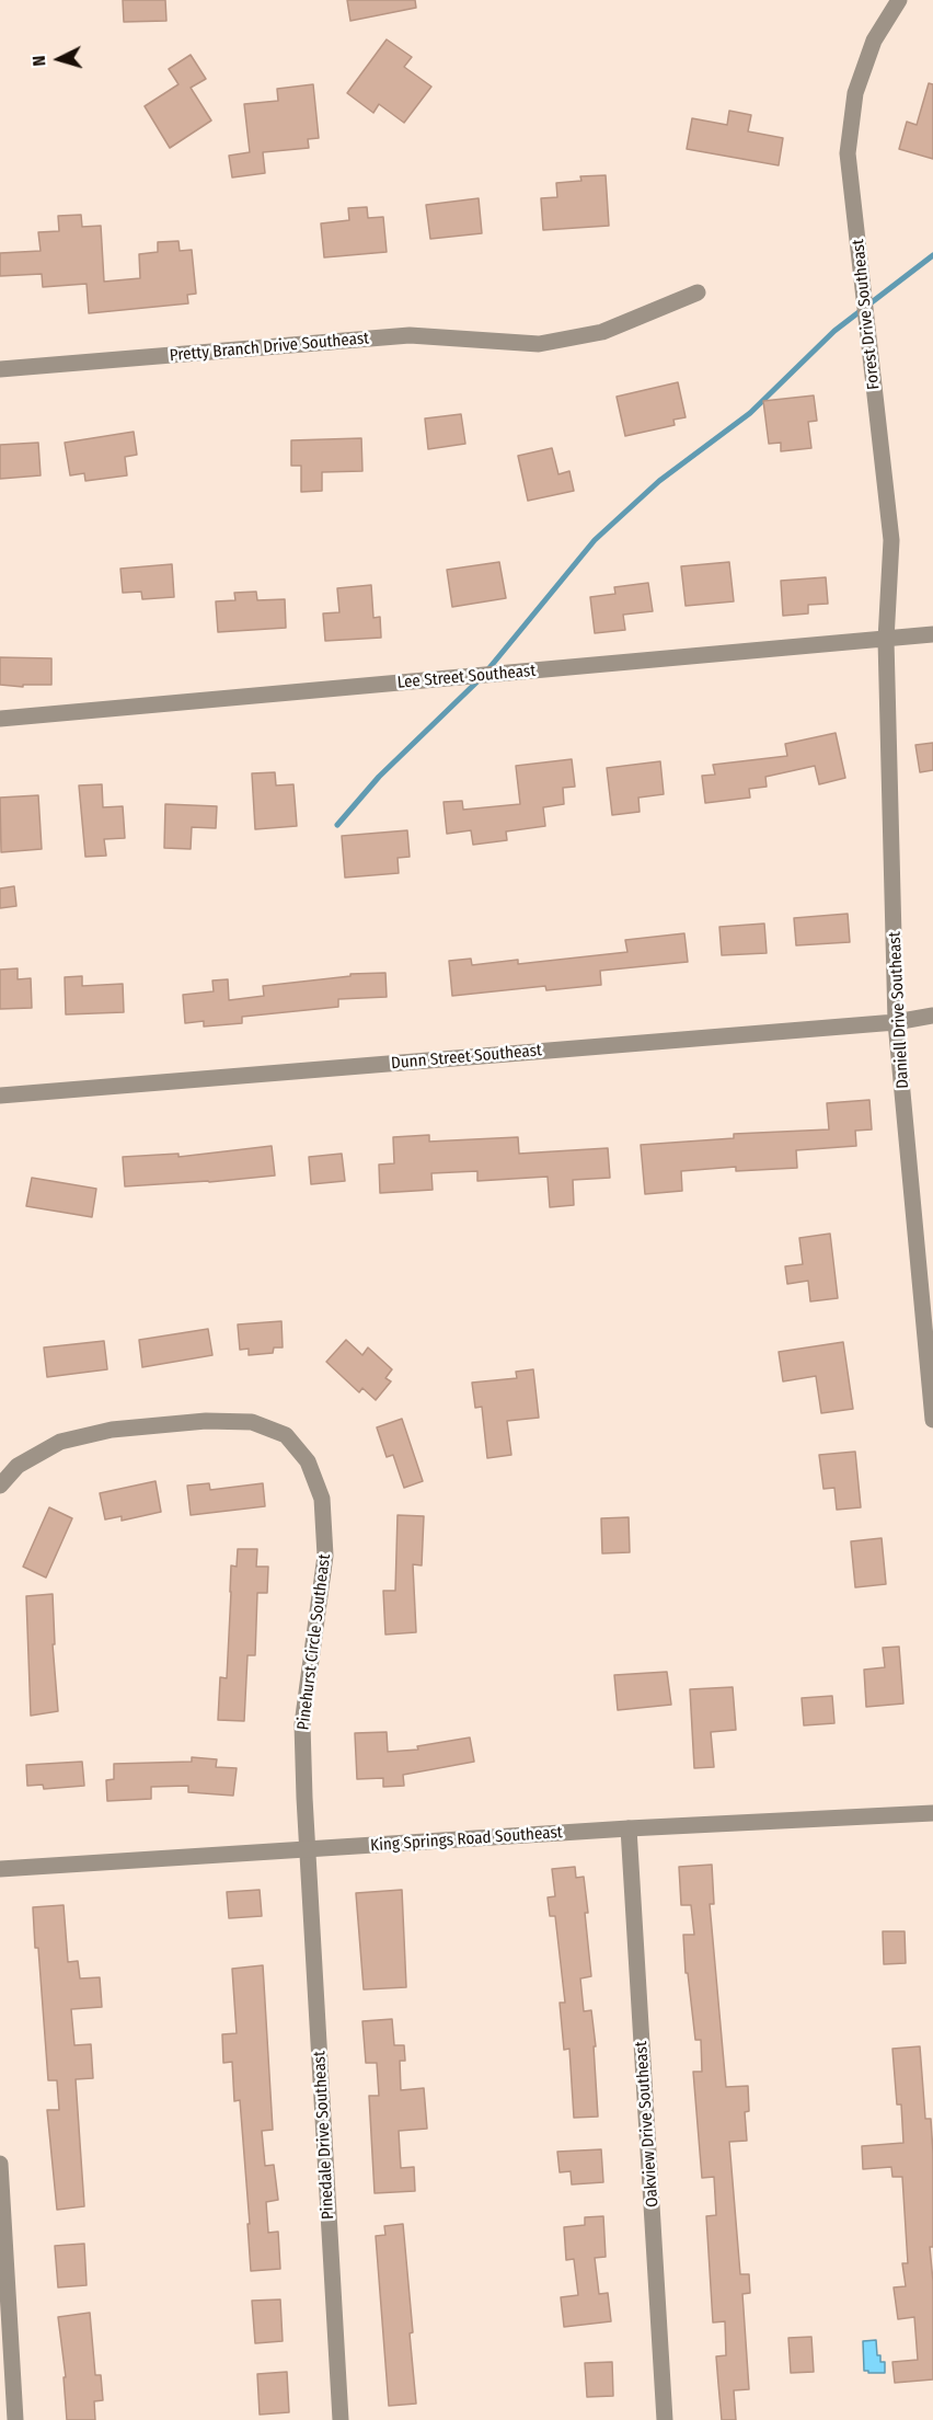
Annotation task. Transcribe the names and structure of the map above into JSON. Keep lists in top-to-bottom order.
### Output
{
  "streets": {
    "street": [
      "Forest Drive Southeast",
      "Pretty Branch Drive Southeast",
      "Lee Street Southeast",
      "Daniell Drive Southeast",
      "Dunn Street Southeast",
      "Pinehurst Circle Southeast",
      "King Springs Road Southeast",
      "Oakview Drive Southeast",
      "Pinedale Drive Southeast"
    ]
  },
  "crossings": [
    ["Forest Drive Southeast", "Lee Street Southeast"],
    ["Forest Drive Southeast", "Daniell Drive Southeast"],
    ["Lee Street Southeast", "Daniell Drive Southeast"],
    ["Daniell Drive Southeast", "Dunn Street Southeast"],
    ["Pinehurst Circle Southeast", "King Springs Road Southeast"],
    ["Pinehurst Circle Southeast", "Pinedale Drive Southeast"],
    ["King Springs Road Southeast", "Oakview Drive Southeast"],
    ["King Springs Road Southeast", "Pinedale Drive Southeast"]
  ],
  "north": "left"
}
